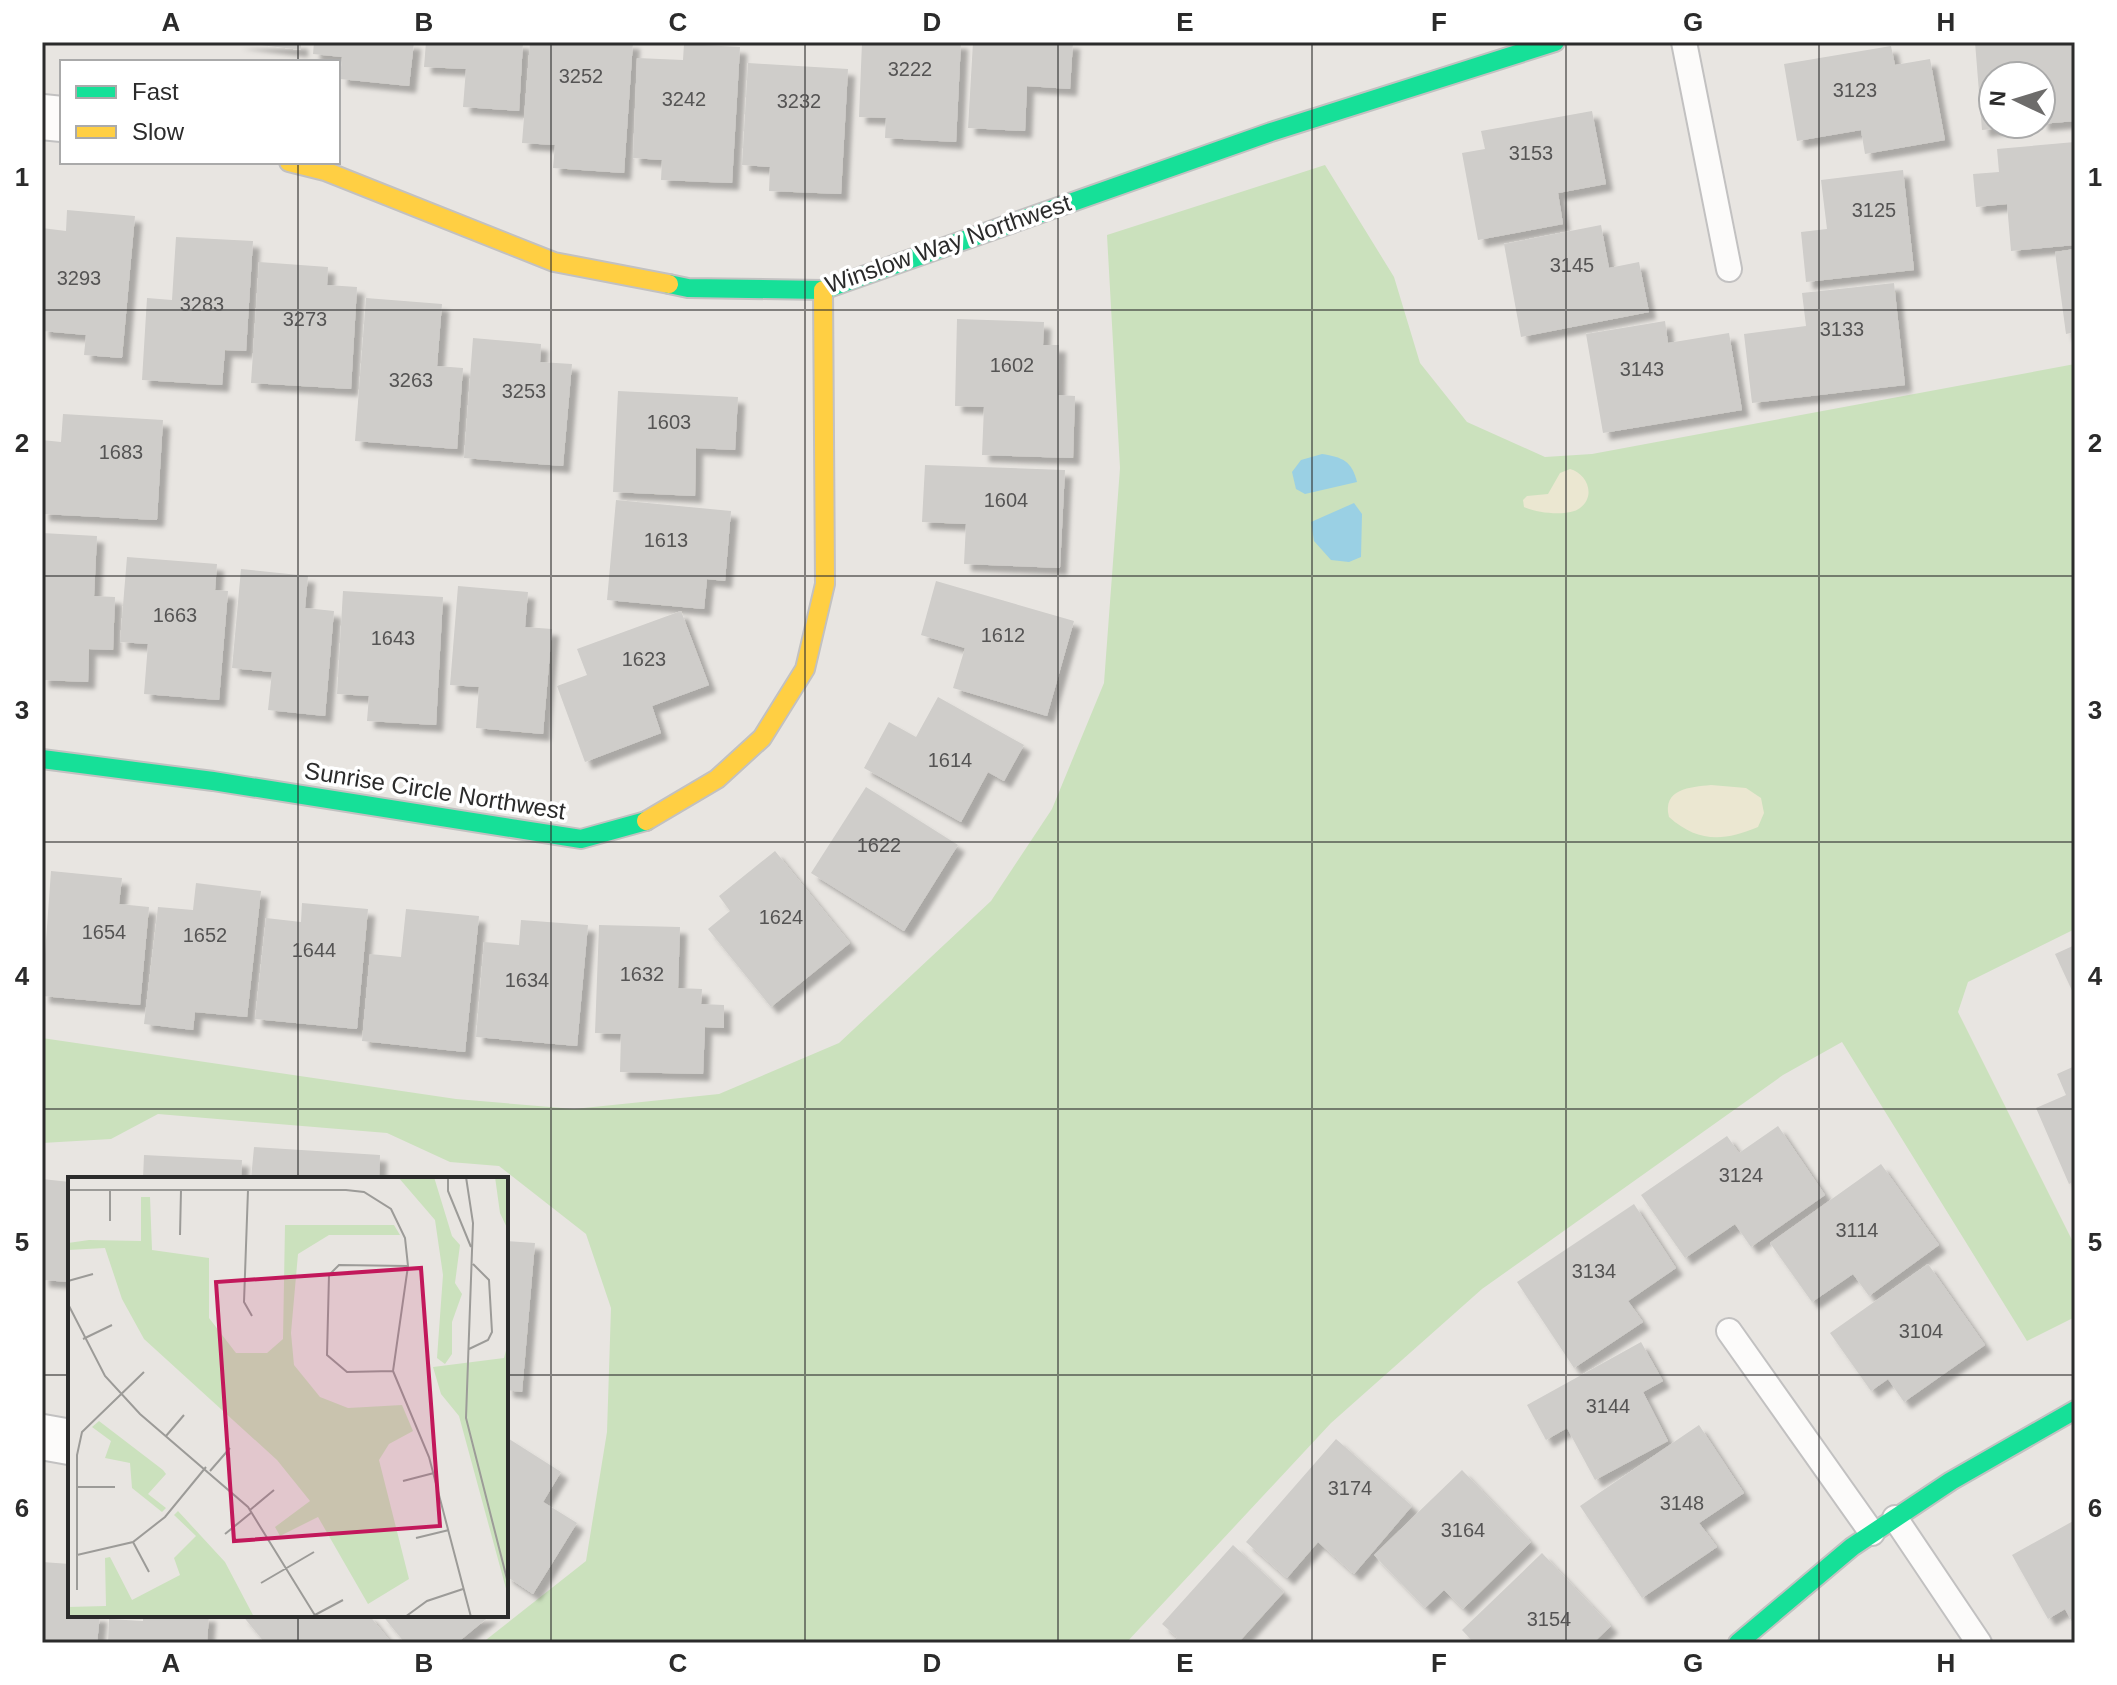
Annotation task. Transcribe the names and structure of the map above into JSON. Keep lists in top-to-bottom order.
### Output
{
  "streets": {
    "street": ["Winslow Way Northwest", "Sunrise Circle Northwest"]
  },
  "crossings": [
    ["Winslow Way Northwest", "Sunrise Circle Northwest"]
  ],
  "house_numbers": [
    "3222",
    "3252",
    "3123",
    "3242",
    "3232",
    "3153",
    "3125",
    "3145",
    "3293",
    "3283",
    "3273",
    "3133",
    "1602",
    "3143",
    "3263",
    "3253",
    "1603",
    "1683",
    "1604",
    "1613",
    "1663",
    "1612",
    "1643",
    "1623",
    "1614",
    "1622",
    "1624",
    "1654",
    "1652",
    "1644",
    "1632",
    "1634",
    "3124",
    "3114",
    "3134",
    "3104",
    "3144",
    "3174",
    "3148",
    "3164",
    "3154"
  ],
  "legend": ["Fast", "Slow"],
  "north": "left",
  "grid": {
    "columns": [
      "A",
      "B",
      "C",
      "D",
      "E",
      "F",
      "G",
      "H"
    ],
    "rows": [
      "1",
      "2",
      "3",
      "4",
      "5",
      "6"
    ]
  }
}
